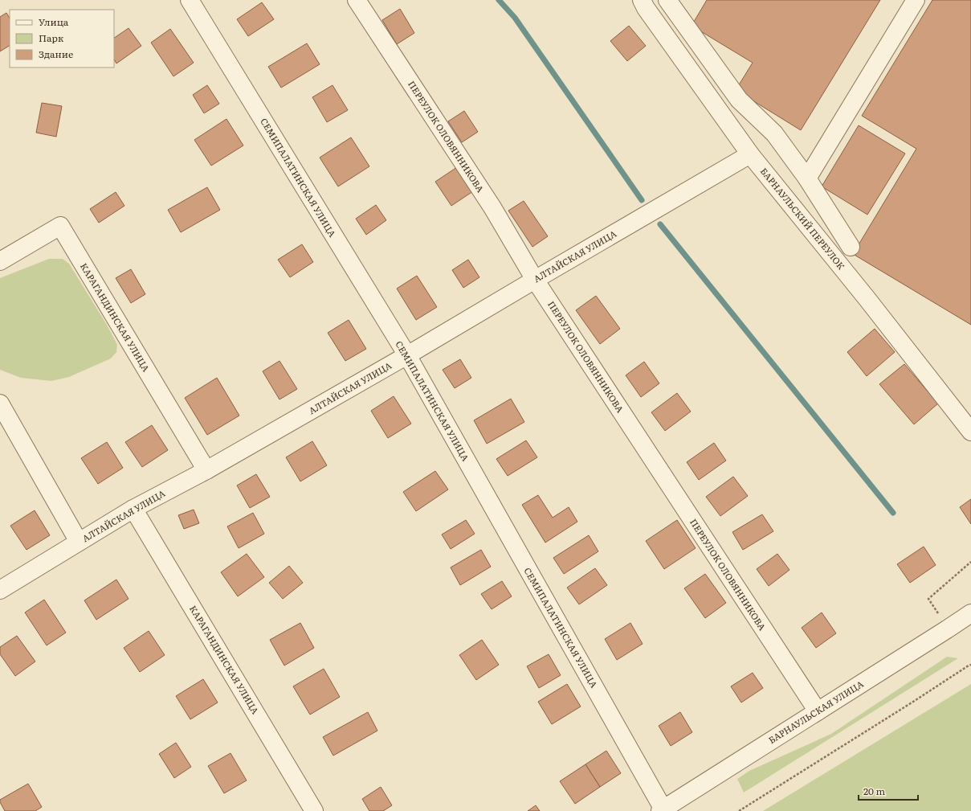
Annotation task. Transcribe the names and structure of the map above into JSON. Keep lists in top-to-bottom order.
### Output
{
  "streets": {
    "street": [
      "ПЕРЕУЛОК ОЛОВЯННИКОВА",
      "СЕМИПАЛАТИНСКАЯ УЛИЦА",
      "БАРНАУЛЬСКИЙ ПЕРЕУЛОК",
      "АЛТАЙСКАЯ УЛИЦА",
      "КАРАГАНДИНСКАЯ УЛИЦА",
      "БАРНАУЛЬСКАЯ УЛИЦА"
    ]
  },
  "crossings": [
    ["ПЕРЕУЛОК ОЛОВЯННИКОВА", "АЛТАЙСКАЯ УЛИЦА"],
    ["ПЕРЕУЛОК ОЛОВЯННИКОВА", "БАРНАУЛЬСКАЯ УЛИЦА"],
    ["СЕМИПАЛАТИНСКАЯ УЛИЦА", "АЛТАЙСКАЯ УЛИЦА"],
    ["СЕМИПАЛАТИНСКАЯ УЛИЦА", "БАРНАУЛЬСКАЯ УЛИЦА"],
    ["БАРНАУЛЬСКИЙ ПЕРЕУЛОК", "АЛТАЙСКАЯ УЛИЦА"],
    ["АЛТАЙСКАЯ УЛИЦА", "КАРАГАНДИНСКАЯ УЛИЦА"]
  ],
  "legend": ["Улица", "Парк", "Здание"],
  "scale_bar": "20 m"
}
